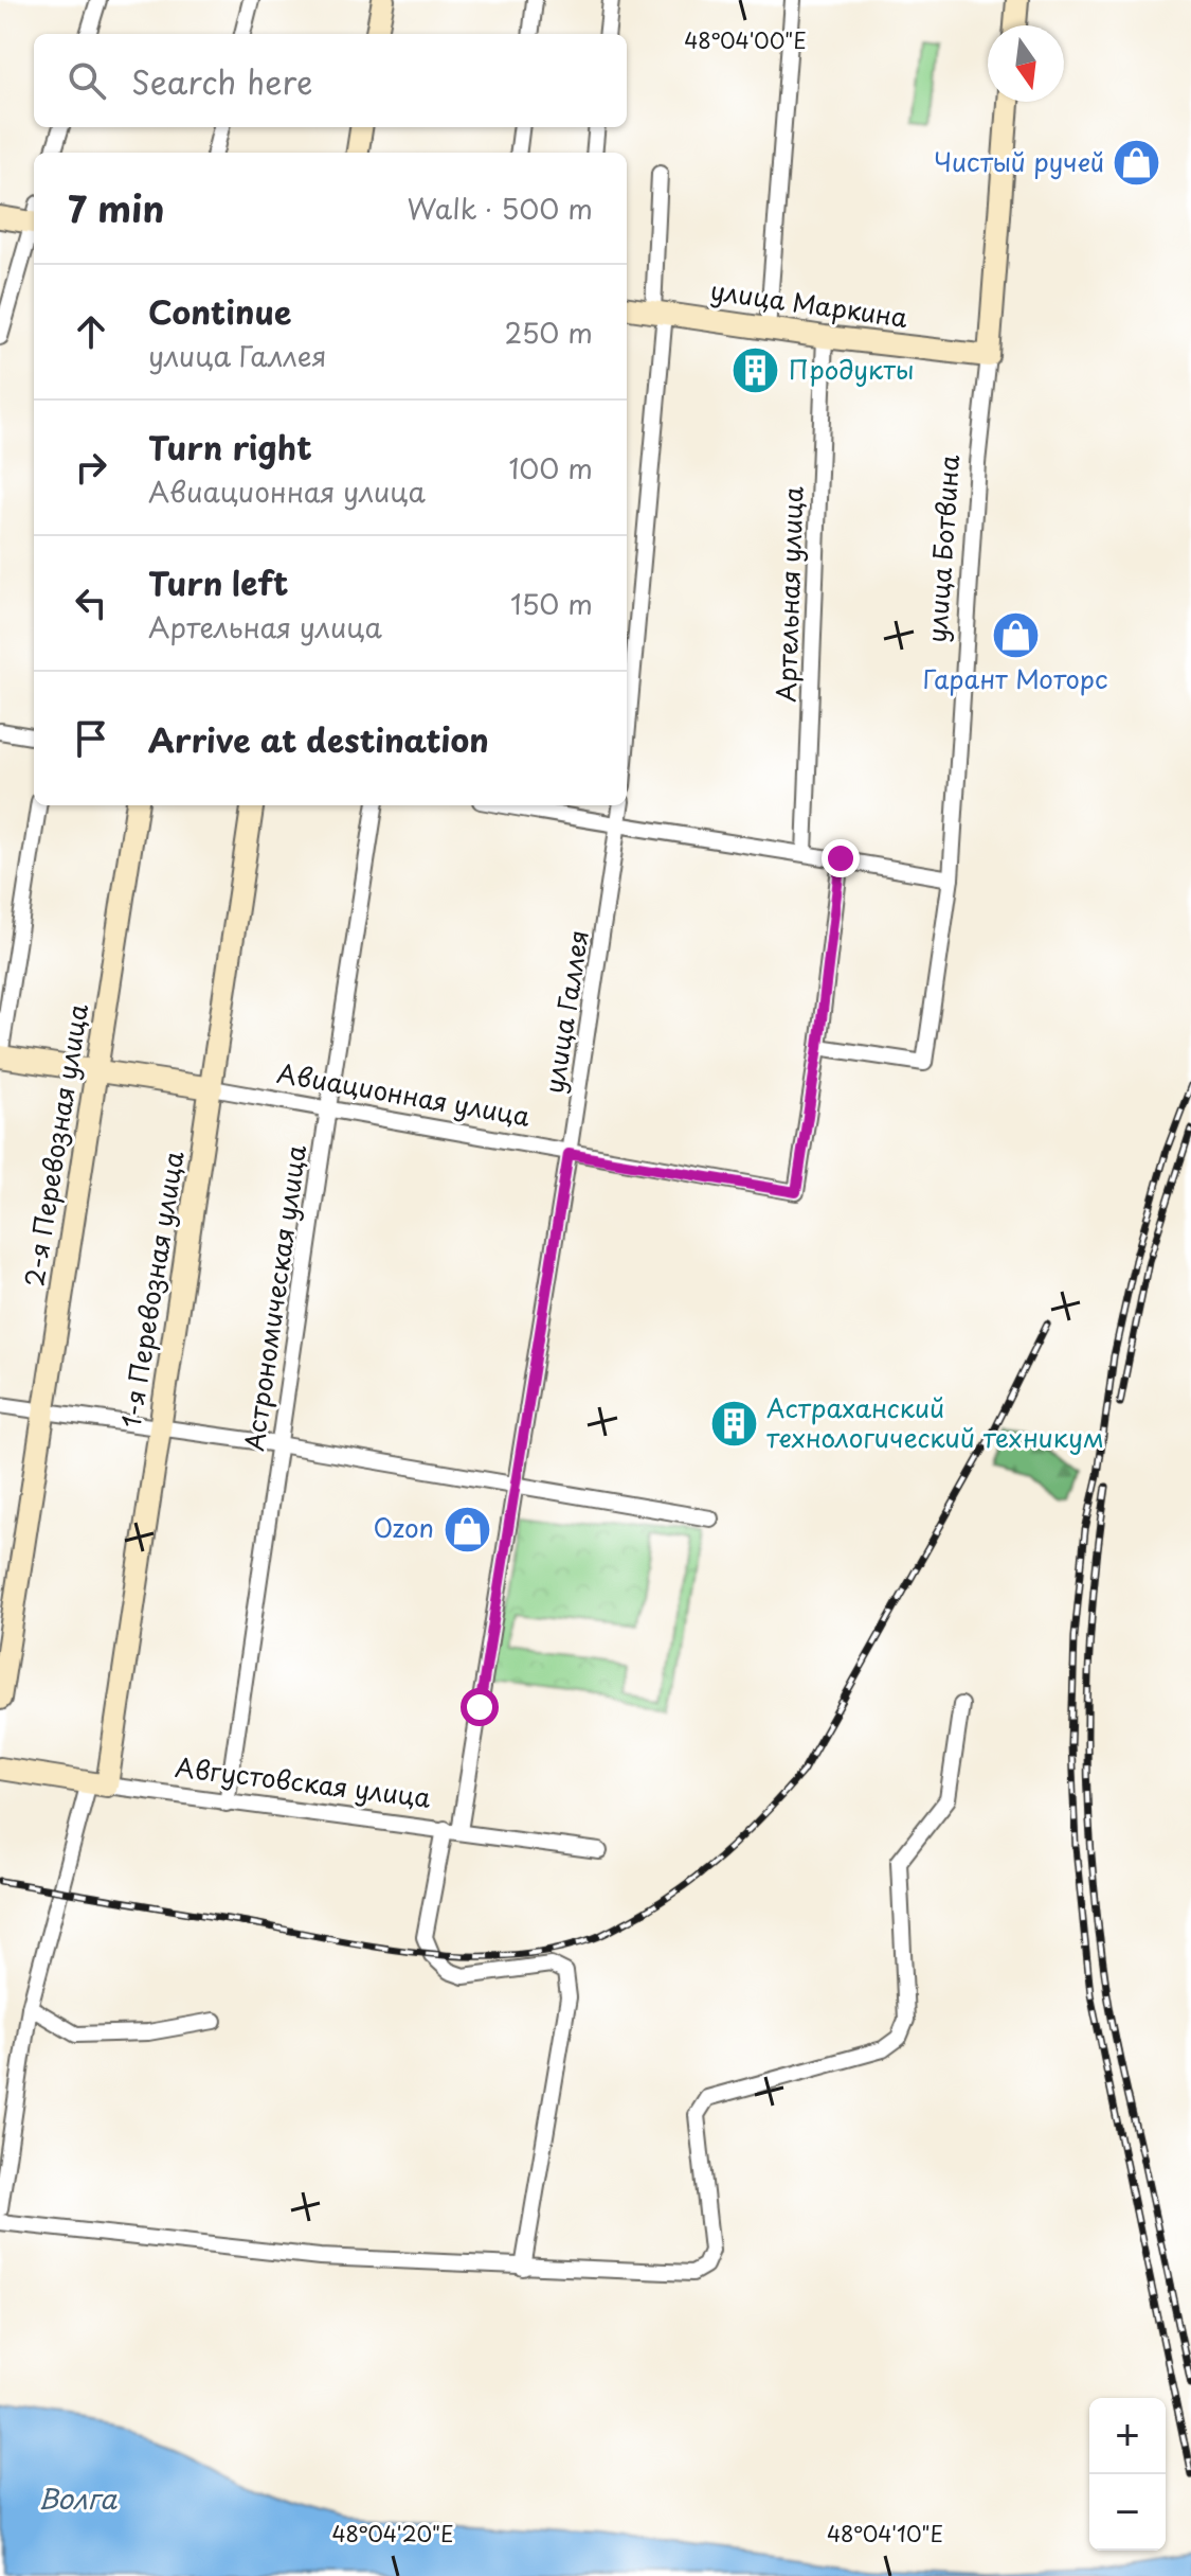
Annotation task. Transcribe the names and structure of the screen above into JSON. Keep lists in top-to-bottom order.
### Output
{
  "streets": {
    "street": [
      "улица Маркина",
      "улица Ботвина",
      "Артельная улица",
      "улица Галлея",
      "Авиационная улица",
      "2-я Перевозная улица",
      "1-я Перевозная улица",
      "Астрономическая улица",
      "Августовская улица"
    ]
  },
  "crossings": [
    ["улица Маркина", "улица Ботвина"],
    ["улица Маркина", "Артельная улица"],
    ["улица Ботвина", "Авиационная улица"],
    ["улица Галлея", "Авиационная улица"],
    ["улица Галлея", "Августовская улица"],
    ["Авиационная улица", "2-я Перевозная улица"],
    ["Авиационная улица", "1-я Перевозная улица"],
    ["Авиационная улица", "Астрономическая улица"],
    ["1-я Перевозная улица", "Августовская улица"],
    ["Астрономическая улица", "Августовская улица"]
  ],
  "water": ["Волга"],
  "places": {
    "shop": ["Чистый ручей", "Гарант Моторс", "Ozon"],
    "building": ["Продукты", "Астраханский технологический техникум"]
  },
  "north": "bottom",
  "page": {
    "search": "Search here",
    "heading": ["7 min", "Walk · 500 m"],
    "list": [
      ["Continue", "улица Галлея", "250 m"],
      ["Turn right", "Авиационная улица", "100 m"],
      ["Turn left", "Артельная улица", "150 m"],
      "Arrive at destination"
    ],
    "map_buttons": ["+", "−"]
  },
  "coordinates": ["48°04'00\"E", "48°04'20\"E", "48°04'10\"E"]
}
